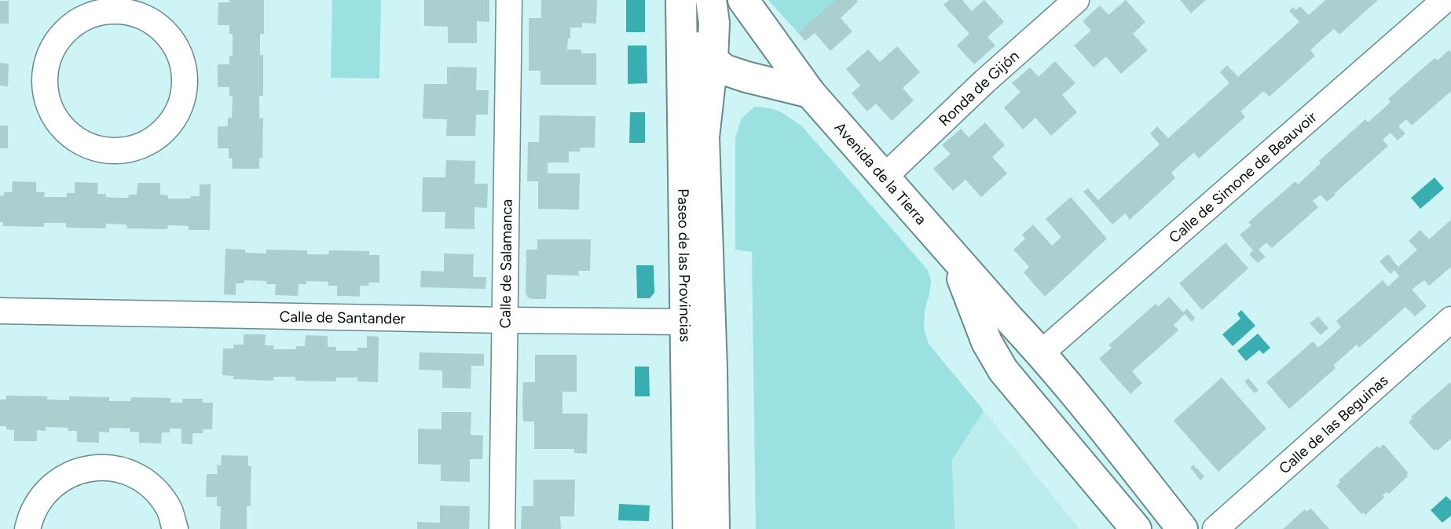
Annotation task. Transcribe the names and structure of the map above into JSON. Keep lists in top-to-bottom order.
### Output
{
  "streets": {
    "street": [
      "Ronda de Gijón",
      "Avenida de la Tierra",
      "Calle de Simone de Beauvoir",
      "Calle de Salamanca",
      "Paseo de las Provincias",
      "Calle de Santander",
      "Calle de las Beguinas"
    ]
  },
  "crossings": [
    ["Ronda de Gijón", "Avenida de la Tierra"],
    ["Avenida de la Tierra", "Calle de Simone de Beauvoir"],
    ["Calle de Salamanca", "Calle de Santander"],
    ["Paseo de las Provincias", "Calle de Santander"]
  ]
}
